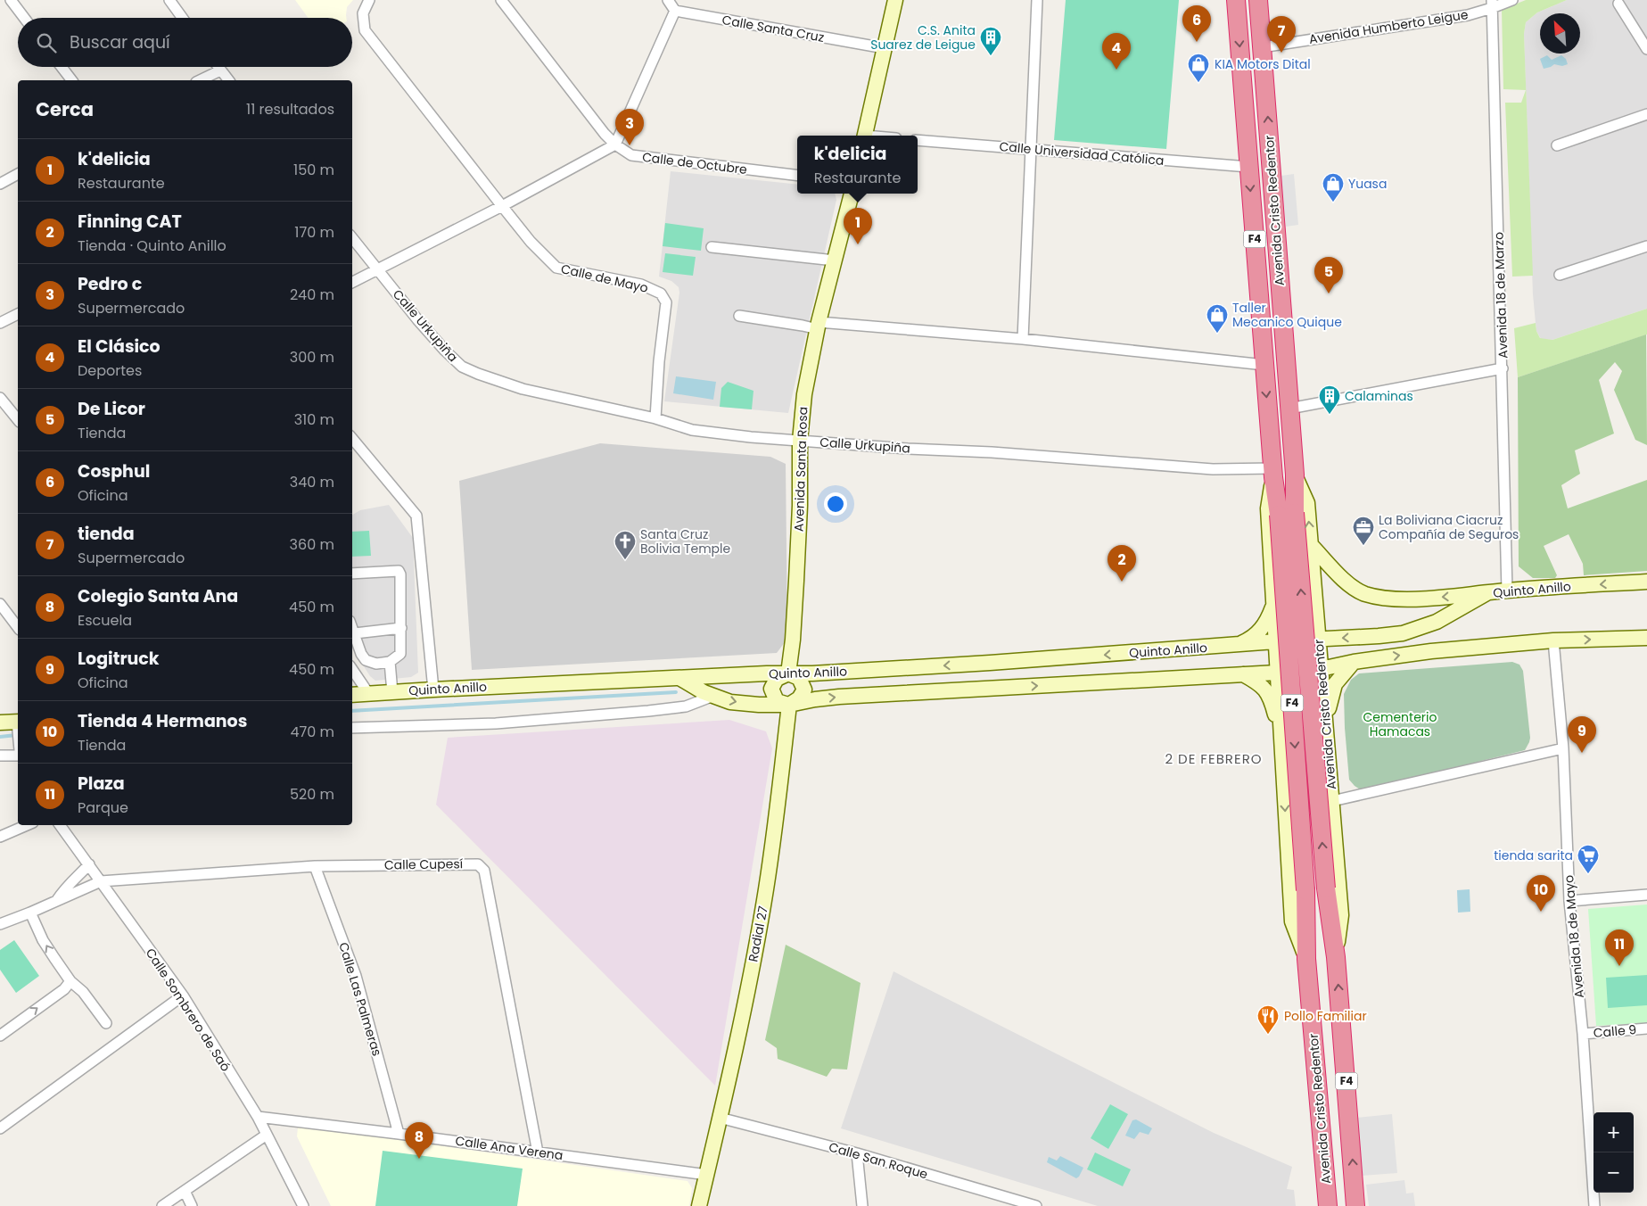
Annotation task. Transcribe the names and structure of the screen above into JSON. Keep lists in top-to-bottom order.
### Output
{
  "streets": {
    "highway": ["Avenida Cristo Redentor", "F4"],
    "street": [
      "Avenida Humberto Leigue",
      "Calle Santa Cruz",
      "Calle Universidad Católica",
      "Calle de Octubre",
      "Calle de Mayo",
      "Avenida 18 de Marzo",
      "Calle Urkupiña",
      "Avenida Santa Rosa",
      "Quinto Anillo",
      "Calle Cupesí",
      "Radial 27",
      "Avenida 18 de Mayo",
      "Calle Las Palmeras",
      "Calle Sombrero de Saó",
      "Calle 9",
      "Calle Ana Verena",
      "Calle San Roque"
    ]
  },
  "crossings": [
    ["Avenida Humberto Leigue", "Avenida Cristo Redentor"],
    ["Avenida Humberto Leigue", "Avenida 18 de Marzo"],
    ["Calle Universidad Católica", "Avenida Cristo Redentor"],
    ["Avenida Cristo Redentor", "Calle Urkupiña"],
    ["Avenida Cristo Redentor", "Quinto Anillo"],
    ["Calle de Mayo", "Calle Urkupiña"],
    ["Avenida 18 de Marzo", "Quinto Anillo"],
    ["Calle Urkupiña", "Avenida Santa Rosa"],
    ["Avenida Santa Rosa", "Quinto Anillo"],
    ["Avenida Santa Rosa", "Radial 27"],
    ["Quinto Anillo", "Radial 27"],
    ["Quinto Anillo", "Avenida 18 de Mayo"],
    ["Calle Cupesí", "Calle Las Palmeras"],
    ["Calle Cupesí", "Calle Sombrero de Saó"],
    ["Calle Cupesí", "Calle Ana Verena"],
    ["Radial 27", "Calle Ana Verena"],
    ["Radial 27", "Calle San Roque"],
    ["Avenida 18 de Mayo", "Calle 9"],
    ["Calle Las Palmeras", "Calle Ana Verena"],
    ["Calle Sombrero de Saó", "Calle Ana Verena"]
  ],
  "districts": ["2 DE FEBRERO"],
  "parks": ["Cementerio Hamacas"],
  "places": {
    "building": ["C.S. Anita Suarez de Leigue", "Calaminas"],
    "shop": ["KIA Motors Dital", "Yuasa", "Taller Mecanico Quique"],
    "office": ["La Boliviana Ciacruz Compañía de Seguros"],
    "church": ["Santa Cruz Bolivia Temple"],
    "supermarket": ["tienda sarita"],
    "restaurant": ["Pollo Familiar"]
  },
  "north": "top left",
  "page": {
    "pins": [
      "6",
      "7",
      "4",
      "3",
      "1",
      "5",
      "2",
      "9",
      "10",
      "11",
      "8"
    ],
    "search": "Buscar aquí",
    "heading": ["Cerca", "11 resultados"],
    "popup": ["k'delicia", "Restaurante"],
    "list": [
      {
        "mark": "1",
        "name": "k'delicia",
        "note": "Restaurante",
        "value": "150 m"
      },
      {
        "mark": "2",
        "name": "Finning CAT",
        "note": "Tienda · Quinto Anillo",
        "value": "170 m"
      },
      {
        "mark": "3",
        "name": "Pedro c",
        "note": "Supermercado",
        "value": "240 m"
      },
      {
        "mark": "4",
        "name": "El Clásico",
        "note": "Deportes",
        "value": "300 m"
      },
      {
        "mark": "5",
        "name": "De Licor",
        "note": "Tienda",
        "value": "310 m"
      },
      {
        "mark": "6",
        "name": "Cosphul",
        "note": "Oficina",
        "value": "340 m"
      },
      {
        "mark": "7",
        "name": "tienda",
        "note": "Supermercado",
        "value": "360 m"
      },
      {
        "mark": "8",
        "name": "Colegio Santa Ana",
        "note": "Escuela",
        "value": "450 m"
      },
      {
        "mark": "9",
        "name": "Logitruck",
        "note": "Oficina",
        "value": "450 m"
      },
      {
        "mark": "10",
        "name": "Tienda 4 Hermanos",
        "note": "Tienda",
        "value": "470 m"
      },
      {
        "mark": "11",
        "name": "Plaza",
        "note": "Parque",
        "value": "520 m"
      }
    ],
    "map_buttons": ["+", "−"]
  }
}
